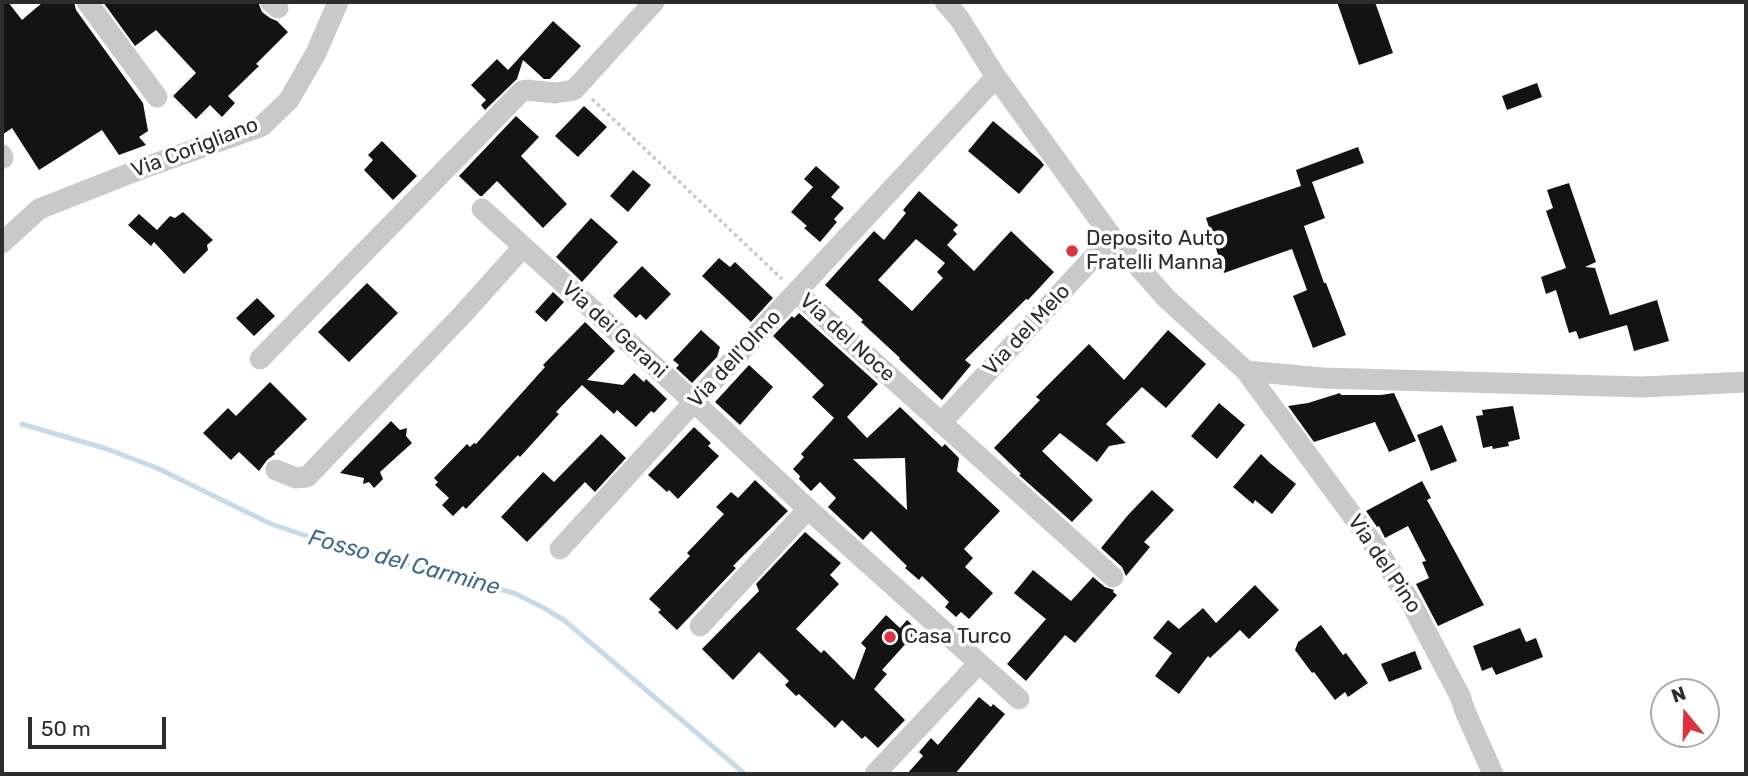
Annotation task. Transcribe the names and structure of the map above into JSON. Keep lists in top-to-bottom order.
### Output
{
  "streets": {
    "street": [
      "Via Corigliano",
      "Via dei Gerani",
      "Via del Melo",
      "Via del Noce",
      "Via dell'Olmo",
      "Via del Pino"
    ]
  },
  "crossings": [
    ["Via dei Gerani", "Via dell'Olmo"],
    ["Via del Melo", "Via del Noce"],
    ["Via del Melo", "Via del Pino"],
    ["Via del Noce", "Via dell'Olmo"],
    ["Via dell'Olmo", "Via del Pino"]
  ],
  "water": ["Fosso del Carmine"],
  "places": ["Deposito Auto Fratelli Manna", "Casa Turco"],
  "scale_bar": "50 m",
  "north": "top"
}
